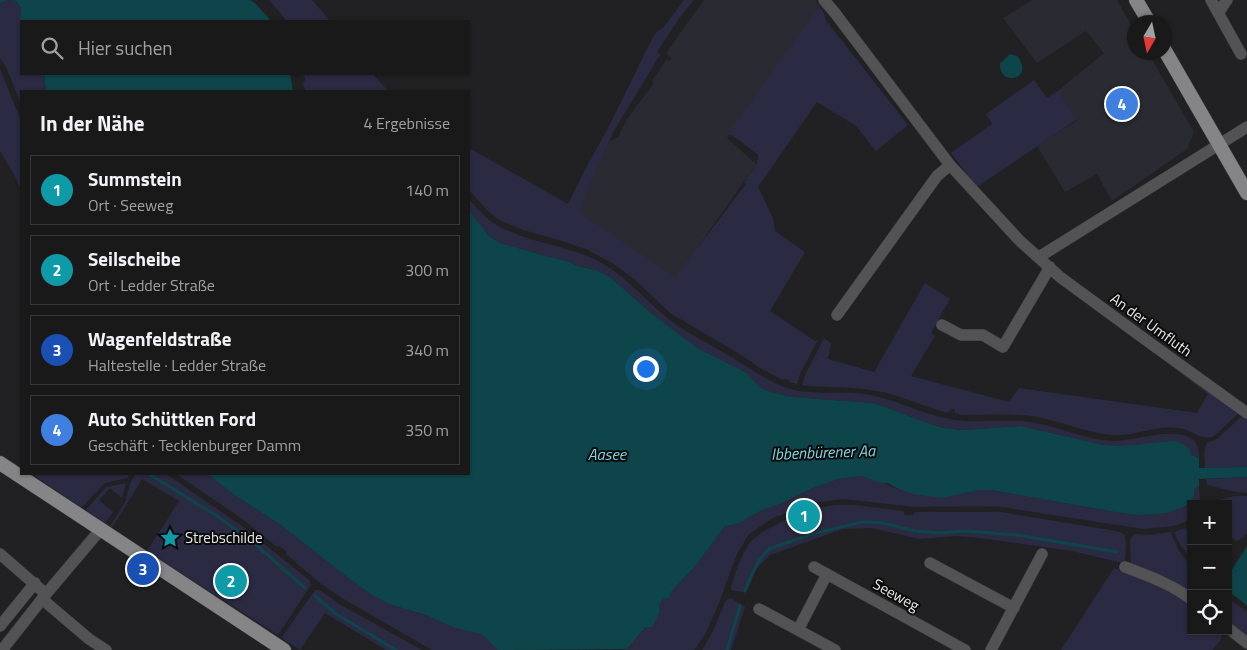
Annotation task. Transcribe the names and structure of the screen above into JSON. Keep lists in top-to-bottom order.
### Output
{
  "streets": {
    "street": ["An der Umfluth", "Seeweg"]
  },
  "water": ["Ibbenbürener Aa", "Aasee"],
  "places": {
    "place": ["Strebschilde"]
  },
  "north": "bottom",
  "page": {
    "search": "Hier suchen",
    "pins": [
      "4",
      "1",
      "3",
      "2"
    ],
    "heading": ["In der Nähe", "4 Ergebnisse"],
    "list": [
      {
        "mark": "1",
        "name": "Summstein",
        "note": "Ort · Seeweg",
        "value": "140 m"
      },
      {
        "mark": "2",
        "name": "Seilscheibe",
        "note": "Ort · Ledder Straße",
        "value": "300 m"
      },
      {
        "mark": "3",
        "name": "Wagenfeldstraße",
        "note": "Haltestelle · Ledder Straße",
        "value": "340 m"
      },
      {
        "mark": "4",
        "name": "Auto Schüttken Ford",
        "note": "Geschäft · Tecklenburger Damm",
        "value": "350 m"
      }
    ],
    "map_buttons": ["+", "−"]
  }
}
